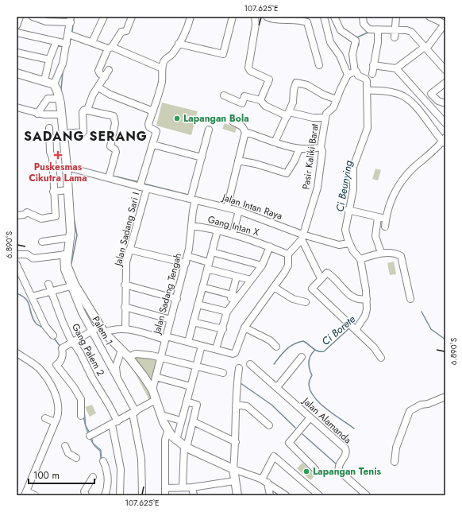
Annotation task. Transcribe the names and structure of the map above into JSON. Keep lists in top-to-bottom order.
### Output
{
  "streets": {
    "street": [
      "Pasir Kaliki Barat",
      "Jalan Intan Raya",
      "Gang Intan X",
      "Jalan Sadang Sari I",
      "Jalan Sadang Tengah",
      "Palem 1",
      "Gang Palem 2",
      "Jalan Alamanda"
    ]
  },
  "crossings": [
    ["Pasir Kaliki Barat", "Jalan Intan Raya"],
    ["Jalan Intan Raya", "Jalan Sadang Sari I"],
    ["Jalan Intan Raya", "Jalan Sadang Tengah"],
    ["Gang Intan X", "Jalan Sadang Tengah"]
  ],
  "districts": ["SADANG SERANG"],
  "water": ["Ci Beunying", "Ci Borete"],
  "places": {
    "other": ["Lapangan Bola", "Lapangan Tenis"],
    "health": ["Puskesmas Cikutra Lama"]
  },
  "scale_bar": "100 m",
  "coordinates": ["107.625°E", "6.890°S"]
}
